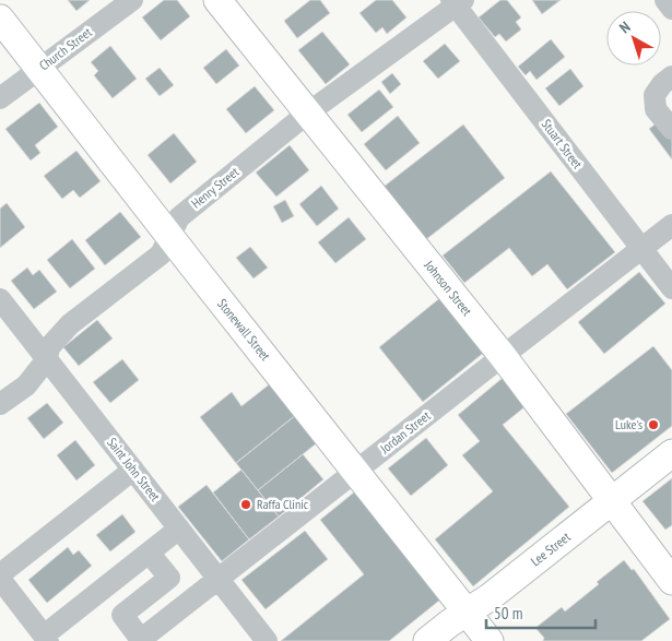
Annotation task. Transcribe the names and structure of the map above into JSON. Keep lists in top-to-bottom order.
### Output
{
  "streets": {
    "main road": ["Johnson Street", "Stonewall Street", "Lee Street"],
    "street": [
      "Church Street",
      "Stuart Street",
      "Henry Street",
      "Jordan Street",
      "Saint John Street"
    ]
  },
  "crossings": [
    ["Church Street", "Stonewall Street"],
    ["Stuart Street", "Henry Street"],
    ["Stuart Street", "Jordan Street"],
    ["Henry Street", "Johnson Street"],
    ["Henry Street", "Stonewall Street"],
    ["Henry Street", "Saint John Street"],
    ["Johnson Street", "Jordan Street"],
    ["Johnson Street", "Lee Street"],
    ["Stonewall Street", "Jordan Street"],
    ["Stonewall Street", "Lee Street"],
    ["Jordan Street", "Saint John Street"]
  ],
  "places": ["Luke's", "Raffa Clinic"],
  "scale_bar": "50 m",
  "north": "top left"
}
